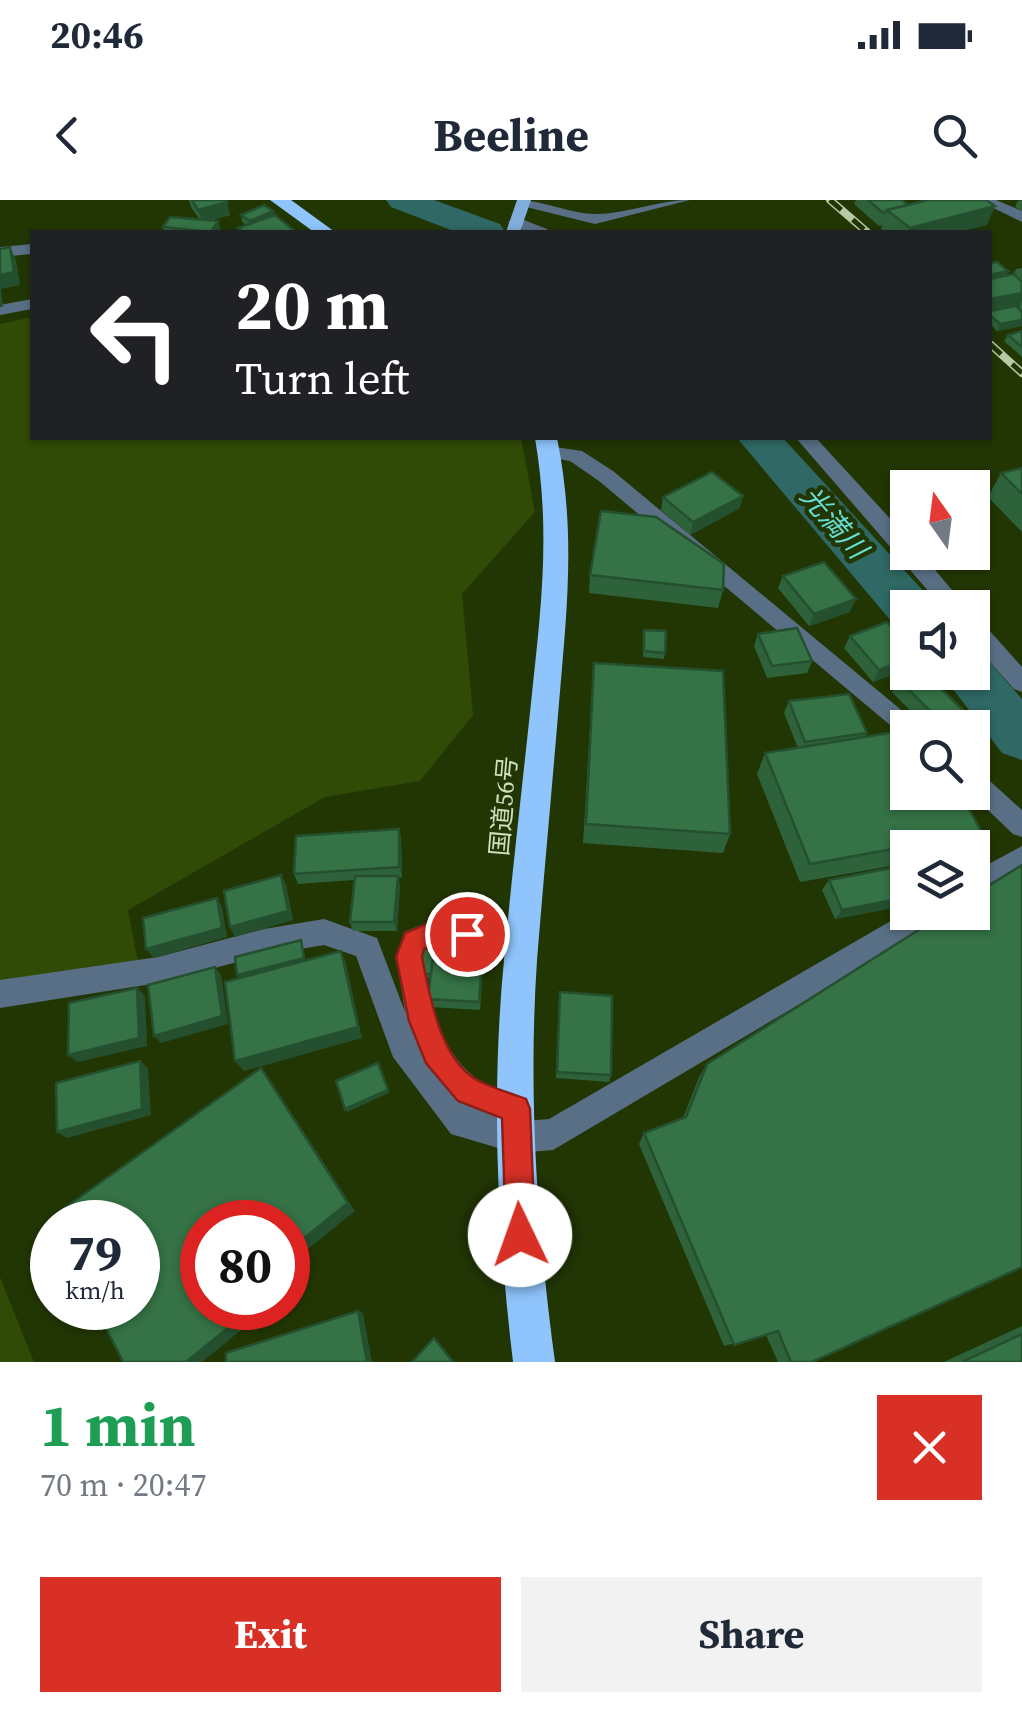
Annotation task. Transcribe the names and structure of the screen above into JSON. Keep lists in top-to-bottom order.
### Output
{
  "streets": {
    "highway": ["国道56号"]
  },
  "water": ["光満川"],
  "north": "top",
  "page": {
    "status": "20:46",
    "header": "Beeline",
    "turn": ["20 m", "Turn left"],
    "speed": "79 km/h",
    "limit": "80",
    "heading": ["1 min", "70 m · 20:47"],
    "buttons": ["Exit", "Share"]
  }
}
